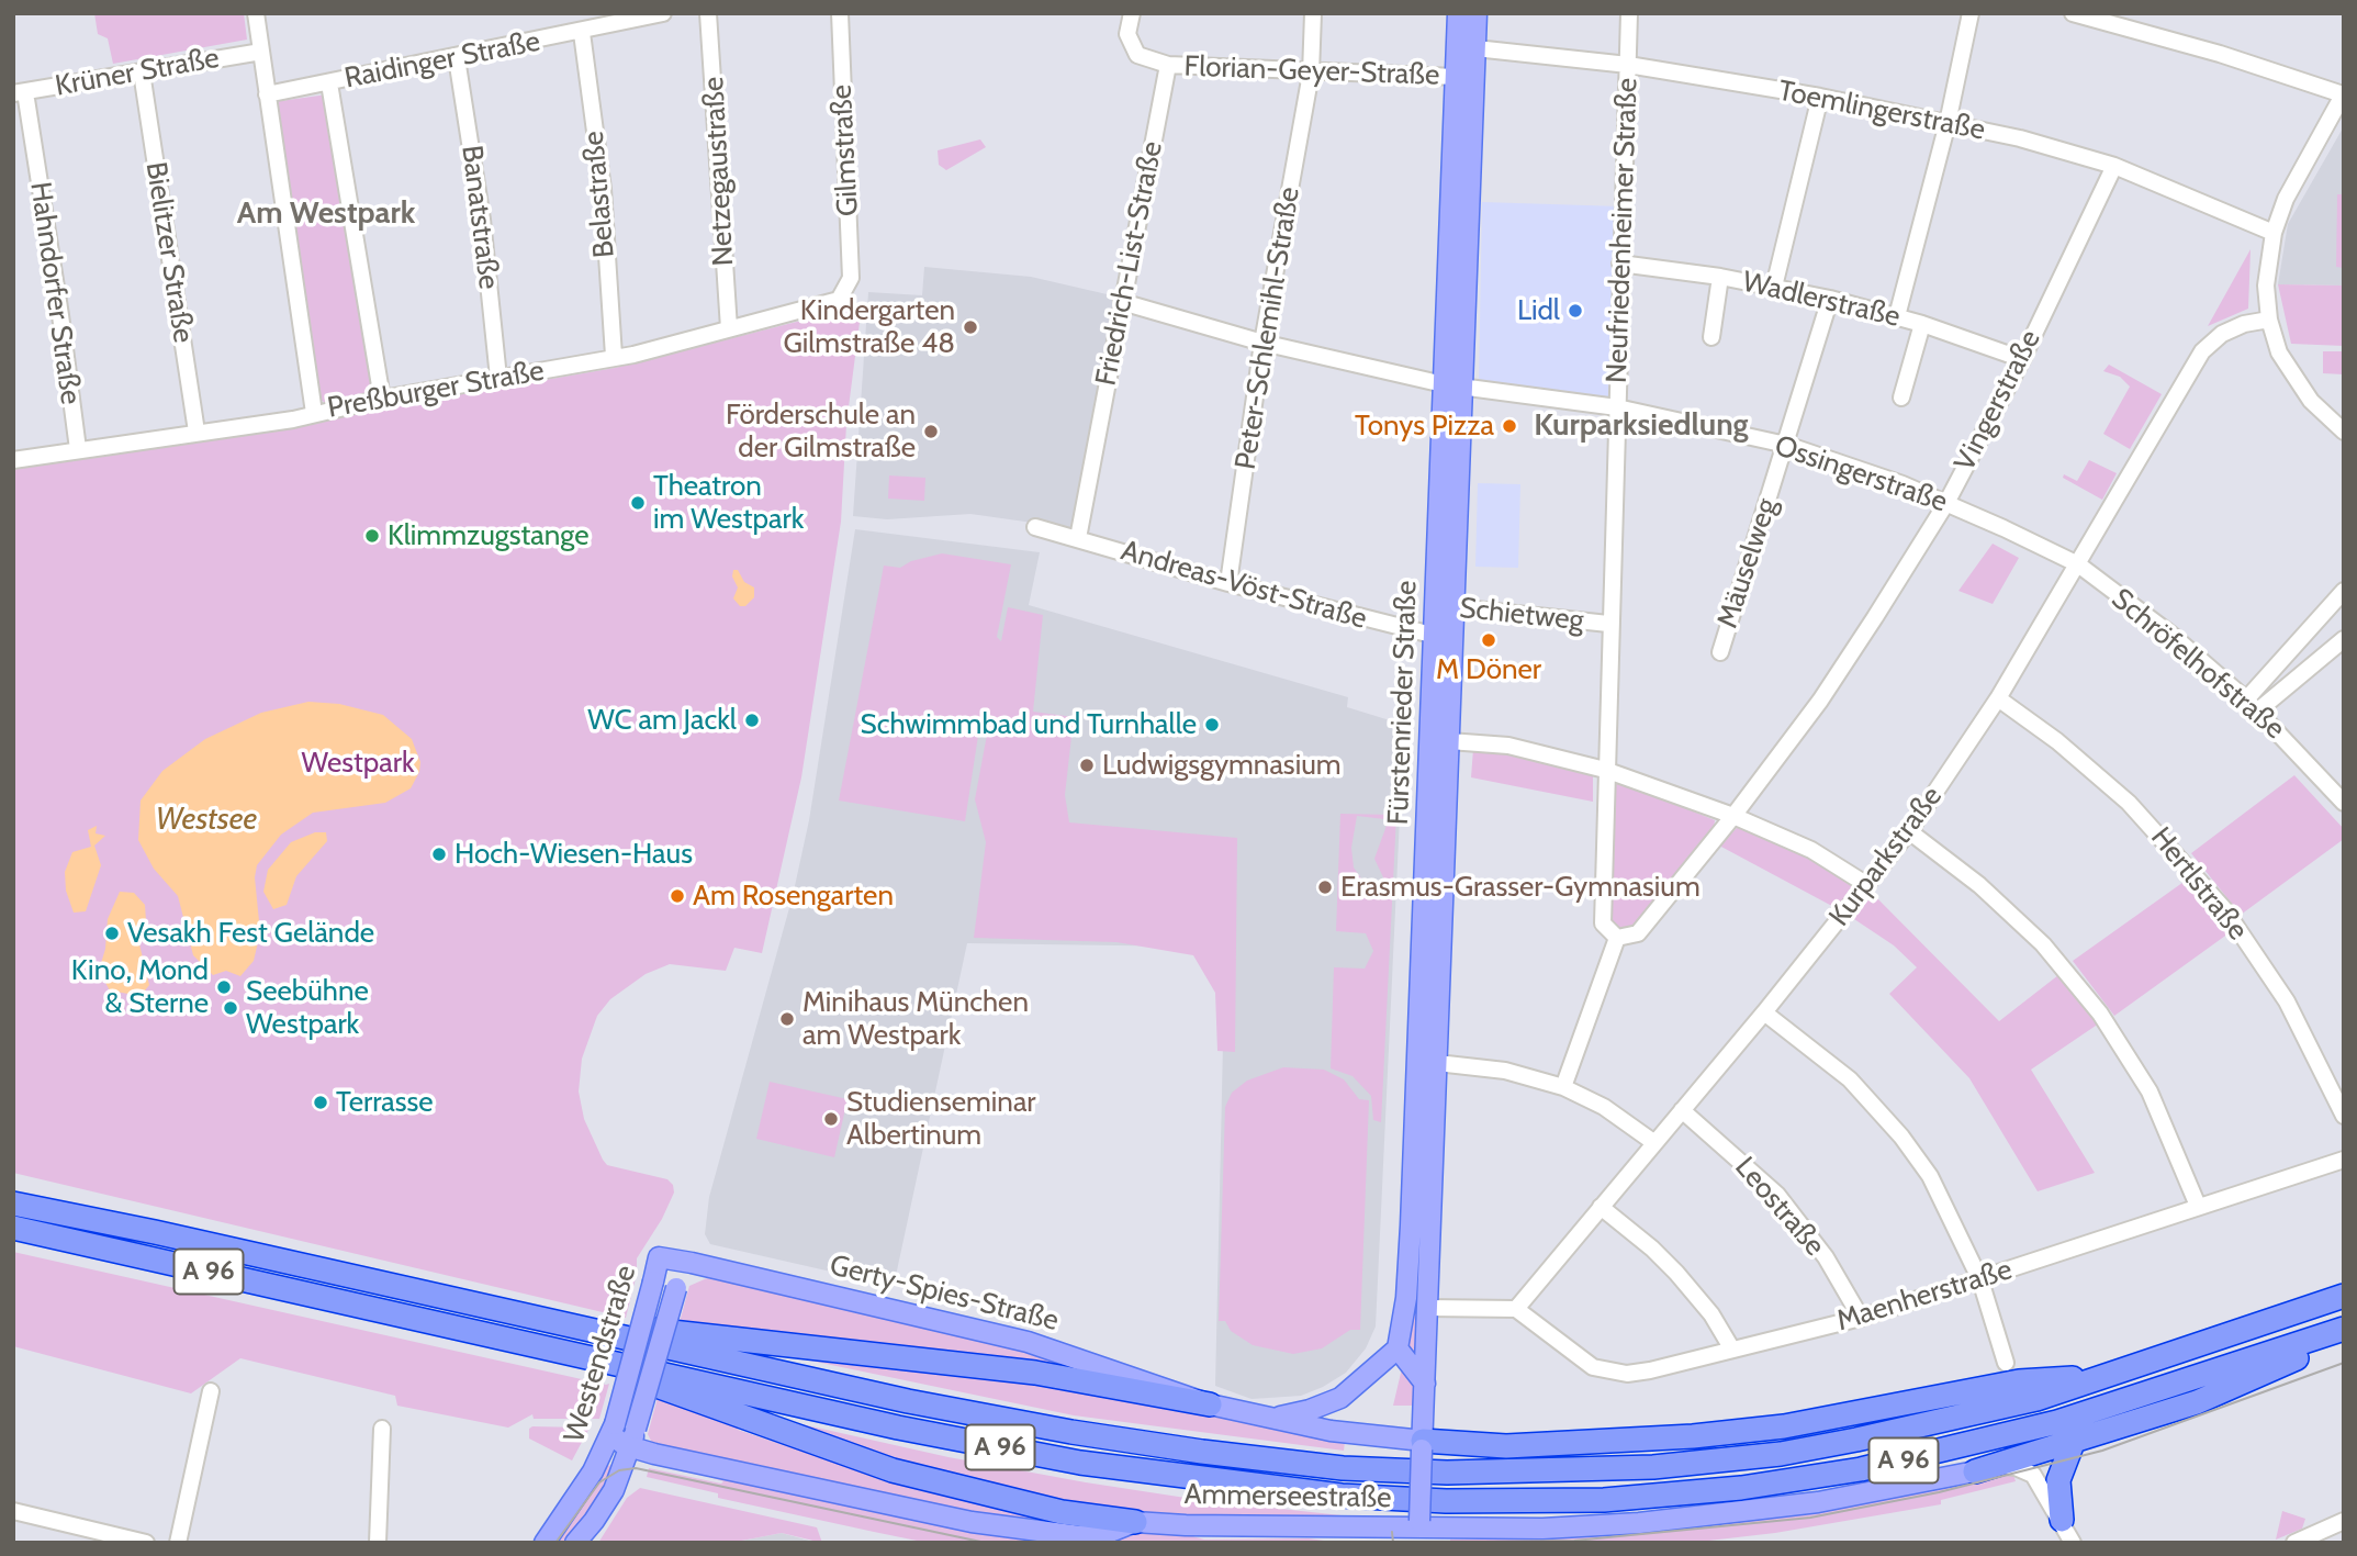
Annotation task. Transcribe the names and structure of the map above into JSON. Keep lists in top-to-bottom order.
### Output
{
  "streets": {
    "highway": ["A 96"],
    "main road": [
      "Fürstenrieder Straße",
      "Gerty-Spies-Straße",
      "Westendstraße",
      "Ammerseestraße"
    ],
    "street": [
      "Raidinger Straße",
      "Florian-Geyer-Straße",
      "Krüner Straße",
      "Toemlingerstraße",
      "Gilmstraße",
      "Netzegaustraße",
      "Belastraße",
      "Banatstraße",
      "Neufriedenheimer Straße",
      "Bielitzer Straße",
      "Friedrich-List-Straße",
      "Hahndorfer Straße",
      "Wadlerstraße",
      "Peter-Schlemihl-Straße",
      "Preßburger Straße",
      "Vingerstraße",
      "Ossingerstraße",
      "Mäuselweg",
      "Andreas-Vöst-Straße",
      "Schietweg",
      "Schröfelhofstraße",
      "Kurparkstraße",
      "Hertlstraße",
      "Leostraße",
      "Maenherstraße"
    ]
  },
  "crossings": [
    ["Raidinger Straße", "Belastraße"],
    ["Raidinger Straße", "Banatstraße"],
    ["Florian-Geyer-Straße", "Friedrich-List-Straße"],
    ["Florian-Geyer-Straße", "Peter-Schlemihl-Straße"],
    ["Florian-Geyer-Straße", "Fürstenrieder Straße"],
    ["Krüner Straße", "Bielitzer Straße"],
    ["Krüner Straße", "Hahndorfer Straße"],
    ["Toemlingerstraße", "Neufriedenheimer Straße"],
    ["Toemlingerstraße", "Vingerstraße"],
    ["Toemlingerstraße", "Fürstenrieder Straße"],
    ["Gilmstraße", "Preßburger Straße"],
    ["Netzegaustraße", "Preßburger Straße"],
    ["Belastraße", "Preßburger Straße"],
    ["Banatstraße", "Preßburger Straße"],
    ["Neufriedenheimer Straße", "Wadlerstraße"],
    ["Neufriedenheimer Straße", "Vingerstraße"],
    ["Neufriedenheimer Straße", "Ossingerstraße"],
    ["Neufriedenheimer Straße", "Schietweg"],
    ["Bielitzer Straße", "Preßburger Straße"],
    ["Friedrich-List-Straße", "Ossingerstraße"],
    ["Friedrich-List-Straße", "Andreas-Vöst-Straße"],
    ["Hahndorfer Straße", "Preßburger Straße"],
    ["Wadlerstraße", "Vingerstraße"],
    ["Wadlerstraße", "Mäuselweg"],
    ["Peter-Schlemihl-Straße", "Ossingerstraße"],
    ["Peter-Schlemihl-Straße", "Andreas-Vöst-Straße"],
    ["Vingerstraße", "Ossingerstraße"],
    ["Ossingerstraße", "Mäuselweg"],
    ["Ossingerstraße", "Schröfelhofstraße"],
    ["Ossingerstraße", "Fürstenrieder Straße"],
    ["Ossingerstraße", "Kurparkstraße"],
    ["Andreas-Vöst-Straße", "Fürstenrieder Straße"],
    ["Schietweg", "Fürstenrieder Straße"],
    ["Schröfelhofstraße", "Kurparkstraße"],
    ["Fürstenrieder Straße", "Ammerseestraße"],
    ["Kurparkstraße", "Hertlstraße"],
    ["Kurparkstraße", "Leostraße"],
    ["Kurparkstraße", "Maenherstraße"],
    ["Leostraße", "Maenherstraße"],
    ["Gerty-Spies-Straße", "Westendstraße"],
    ["Westendstraße", "Ammerseestraße"]
  ],
  "districts": ["Am Westpark", "Kurparksiedlung"],
  "water": ["Westsee"],
  "parks": ["Westpark"],
  "places": [
    "Lidl",
    "Kindergarten Gilmstraße 48",
    "Tonys Pizza",
    "Förderschule an der Gilmstraße",
    "Theatron im Westpark",
    "Klimmzugstange",
    "M Döner",
    "WC am Jackl",
    "Schwimmbad und Turnhalle",
    "Ludwigsgymnasium",
    "Hoch-Wiesen-Haus",
    "Erasmus-Grasser-Gymnasium",
    "Am Rosengarten",
    "Vesakh Fest Gelände",
    "Kino, Mond & Sterne",
    "Seebühne Westpark",
    "Minihaus München am Westpark",
    "Terrasse",
    "Studienseminar Albertinum"
  ]
}
